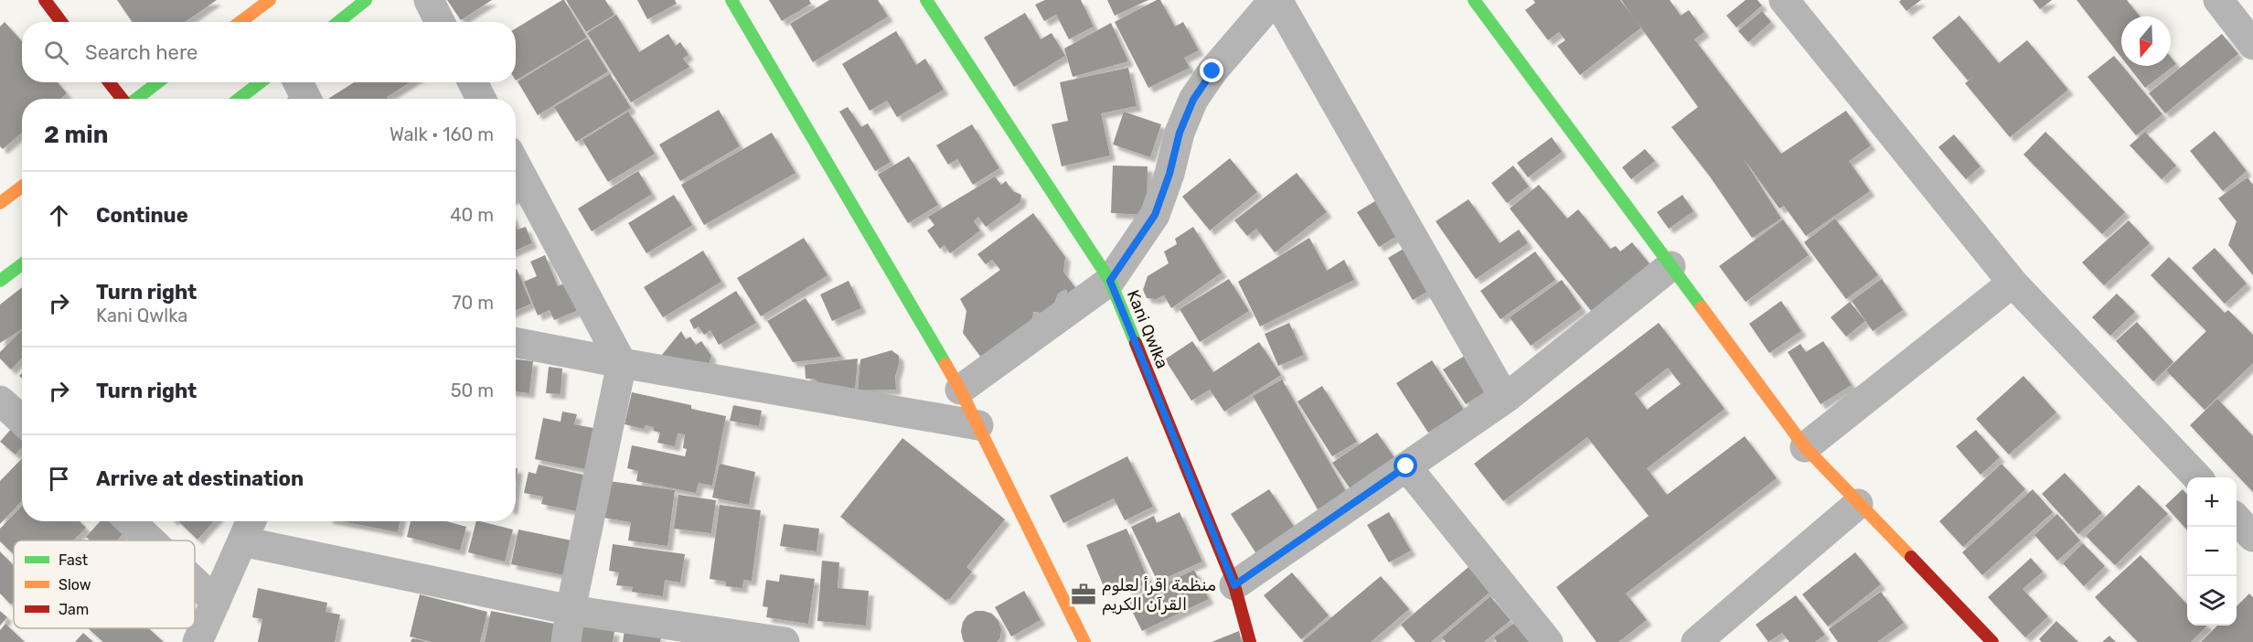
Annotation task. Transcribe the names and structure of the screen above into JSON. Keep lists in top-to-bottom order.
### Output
{
  "streets": {
    "street": ["Kani Qwlka"]
  },
  "places": {
    "office": ["منظمة اقرأ لعلوم القرآن الكريم"]
  },
  "legend": ["Fast", "Slow", "Jam"],
  "north": "bottom",
  "page": {
    "search": "Search here",
    "heading": ["2 min", "Walk · 160 m"],
    "list": [
      ["Continue", "40 m"],
      ["Turn right", "Kani Qwlka", "70 m"],
      ["Turn right", "50 m"],
      "Arrive at destination"
    ],
    "map_buttons": ["+", "−"]
  }
}
